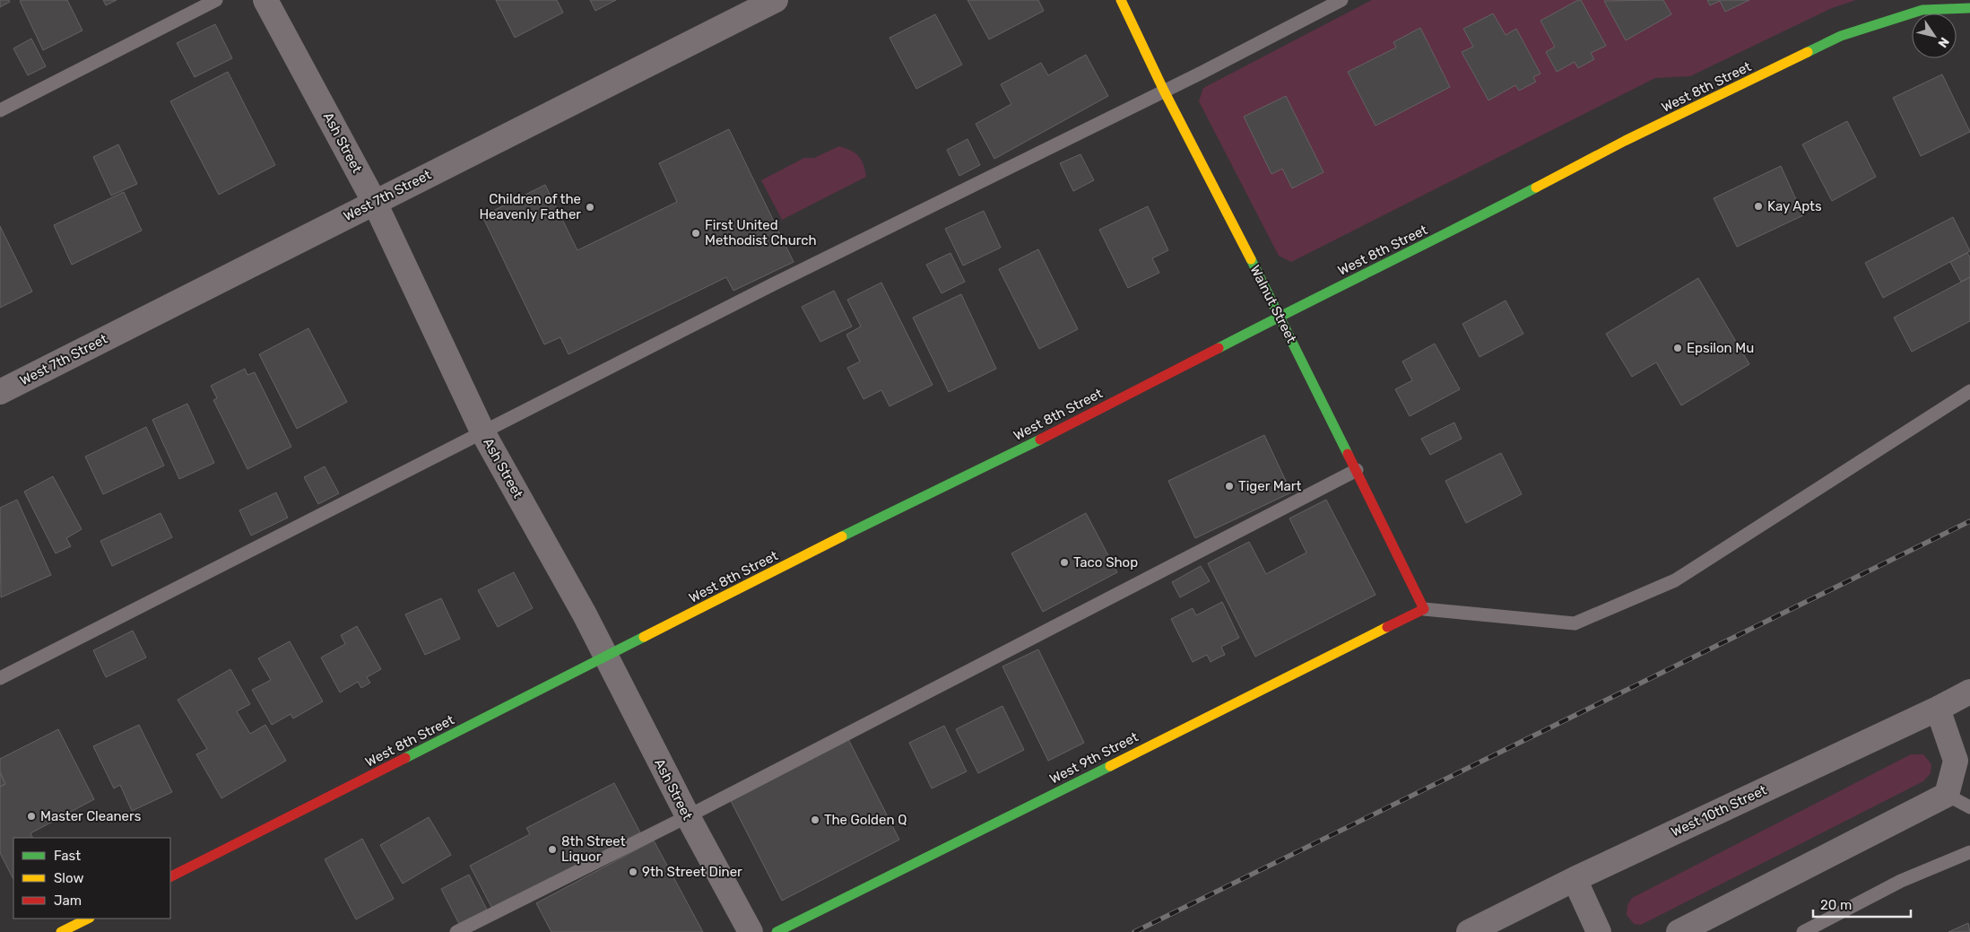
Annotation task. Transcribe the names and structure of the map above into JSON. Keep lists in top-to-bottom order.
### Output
{
  "streets": {
    "main road": ["West 8th Street", "Walnut Street", "West 9th Street"],
    "street": ["Ash Street", "West 7th Street", "West 10th Street"]
  },
  "crossings": [
    ["West 8th Street", "Ash Street"],
    ["West 8th Street", "Walnut Street"],
    ["Ash Street", "West 7th Street"],
    ["Walnut Street", "West 9th Street"]
  ],
  "places": [
    "Kay Apts",
    "Children of the Heavenly Father",
    "First United Methodist Church",
    "Epsilon Mu",
    "Tiger Mart",
    "Taco Shop",
    "Master Cleaners",
    "The Golden Q",
    "8th Street Liquor",
    "9th Street Diner"
  ],
  "legend": ["Fast", "Slow", "Jam"],
  "scale_bar": "20 m",
  "north": "bottom right"
}
